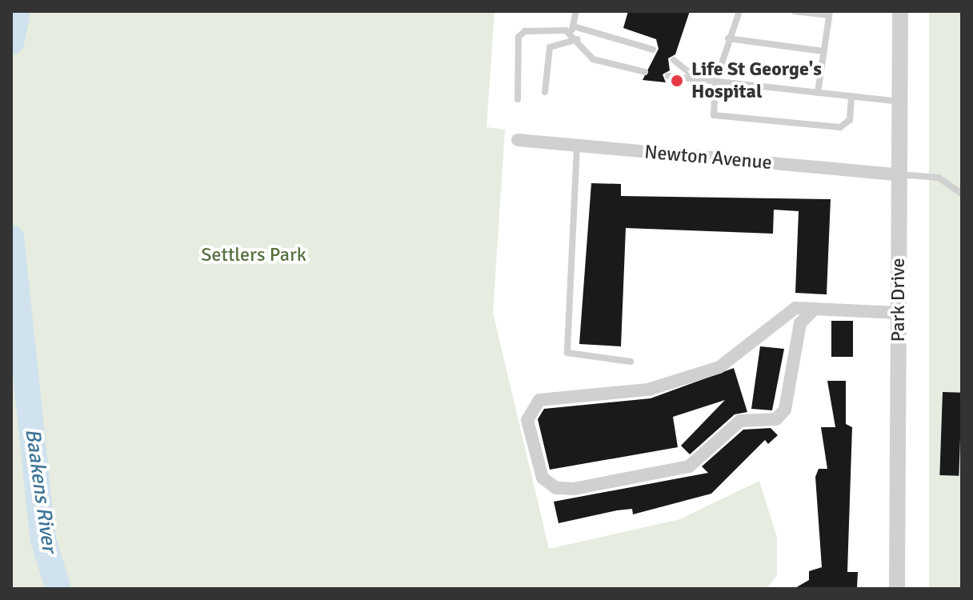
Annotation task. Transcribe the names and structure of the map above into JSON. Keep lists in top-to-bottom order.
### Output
{
  "streets": {
    "street": ["Newton Avenue", "Park Drive"]
  },
  "crossings": [
    ["Newton Avenue", "Park Drive"]
  ],
  "water": ["Baakens River"],
  "parks": ["Settlers Park"],
  "places": ["Life St George's Hospital"]
}
